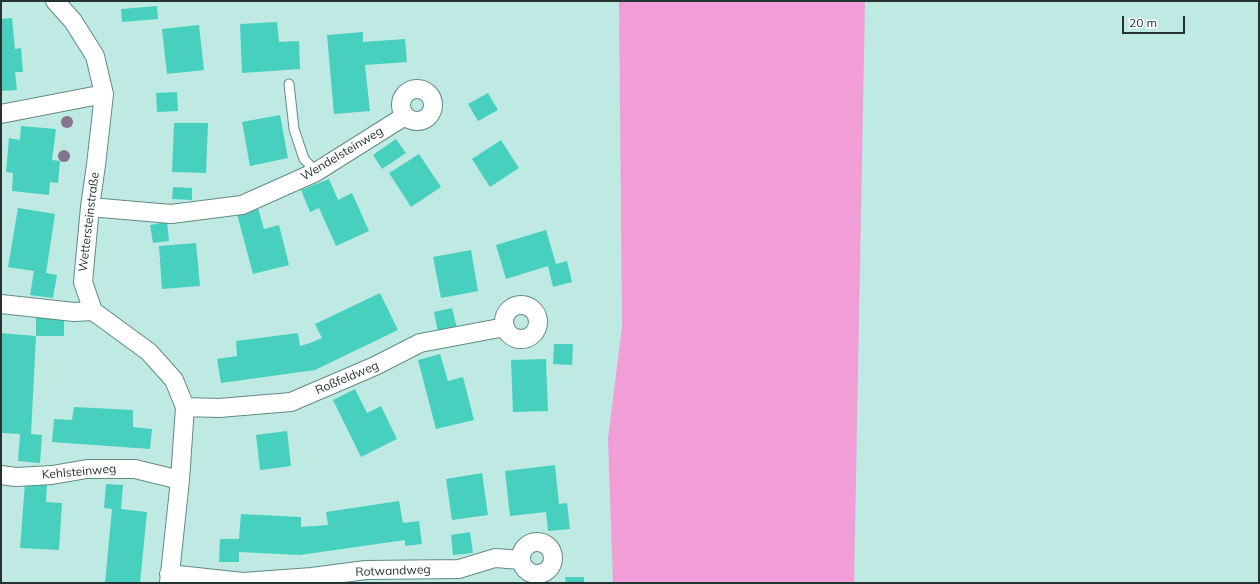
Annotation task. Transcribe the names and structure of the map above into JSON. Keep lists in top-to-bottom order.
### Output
{
  "streets": {
    "street": [
      "Wendelsteinweg",
      "Wettersteinstraße",
      "Roßfeldweg",
      "Kehlsteinweg",
      "Rotwandweg"
    ]
  },
  "crossings": [
    ["Wendelsteinweg", "Wettersteinstraße"]
  ],
  "scale_bar": "20 m"
}
